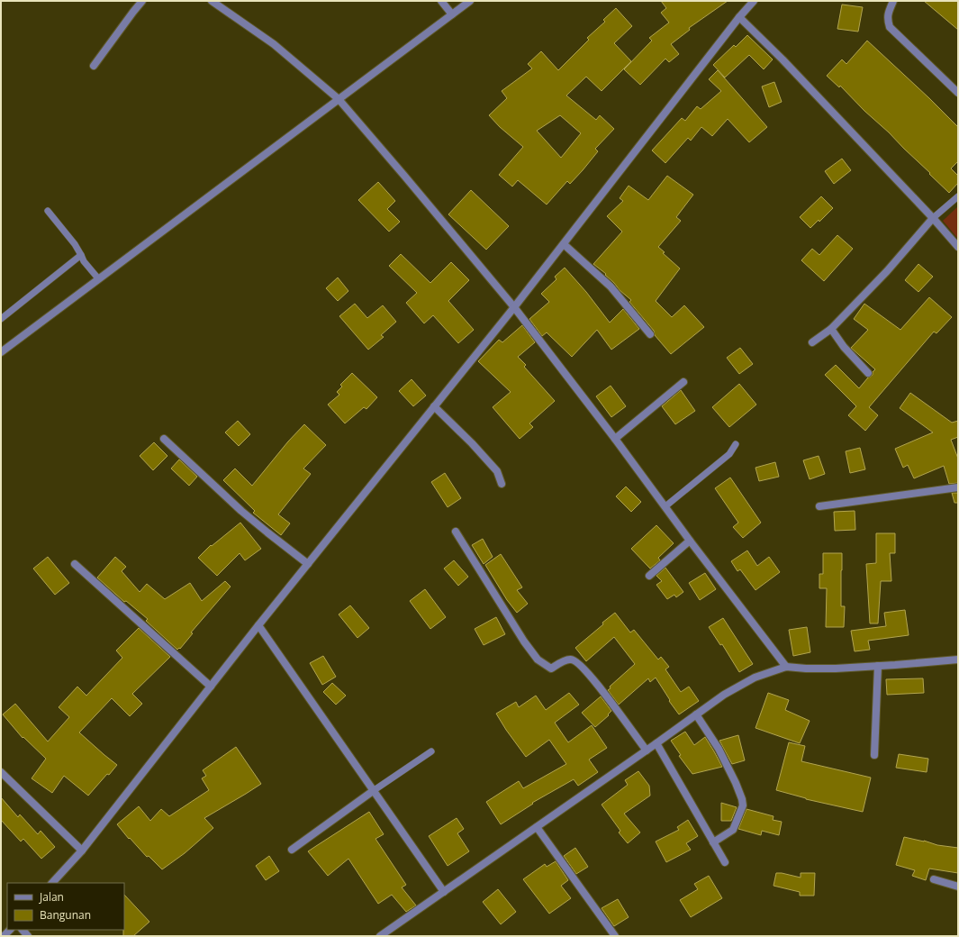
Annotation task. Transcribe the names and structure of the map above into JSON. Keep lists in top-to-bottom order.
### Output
{
  "legend": ["Jalan", "Bangunan"]
}
